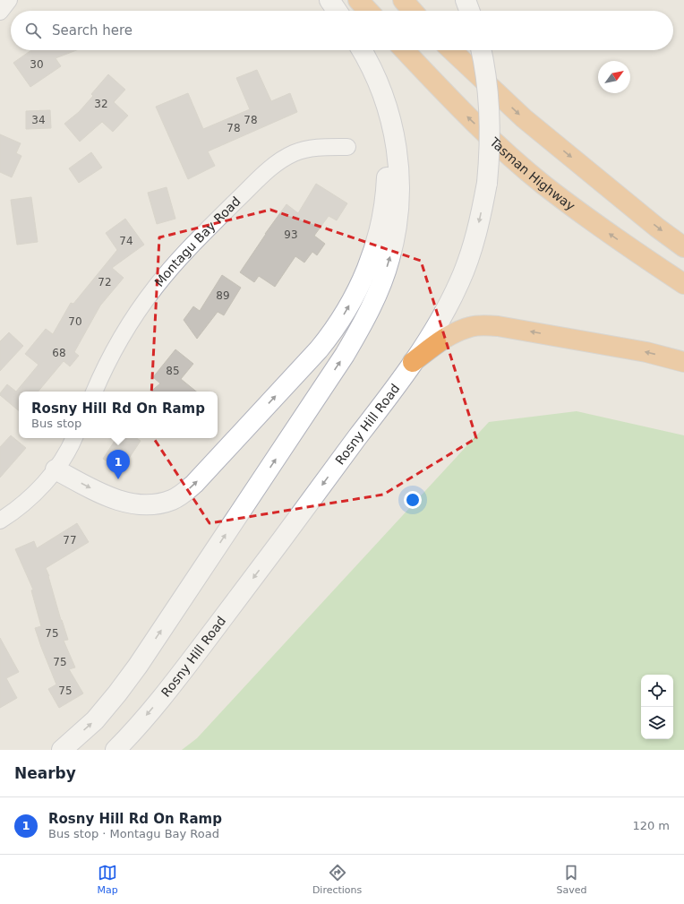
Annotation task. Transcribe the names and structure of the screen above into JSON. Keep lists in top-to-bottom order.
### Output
{
  "streets": {
    "highway": ["Tasman Highway"],
    "main road": ["Rosny Hill Road"],
    "street": ["Montagu Bay Road"]
  },
  "house_numbers": [
    "30",
    "32",
    "34",
    "78",
    "78",
    "93",
    "74",
    "72",
    "89",
    "70",
    "68",
    "85",
    "77",
    "75",
    "75",
    "75"
  ],
  "north": "top right",
  "page": {
    "search": "Search here",
    "popup": ["Rosny Hill Rd On Ramp", "Bus stop"],
    "pins": "1",
    "heading": "Nearby",
    "list": [
      {
        "mark": "1",
        "name": "Rosny Hill Rd On Ramp",
        "note": "Bus stop · Montagu Bay Road",
        "value": "120 m"
      }
    ],
    "nav": ["Map", "Directions", "Saved"]
  }
}
